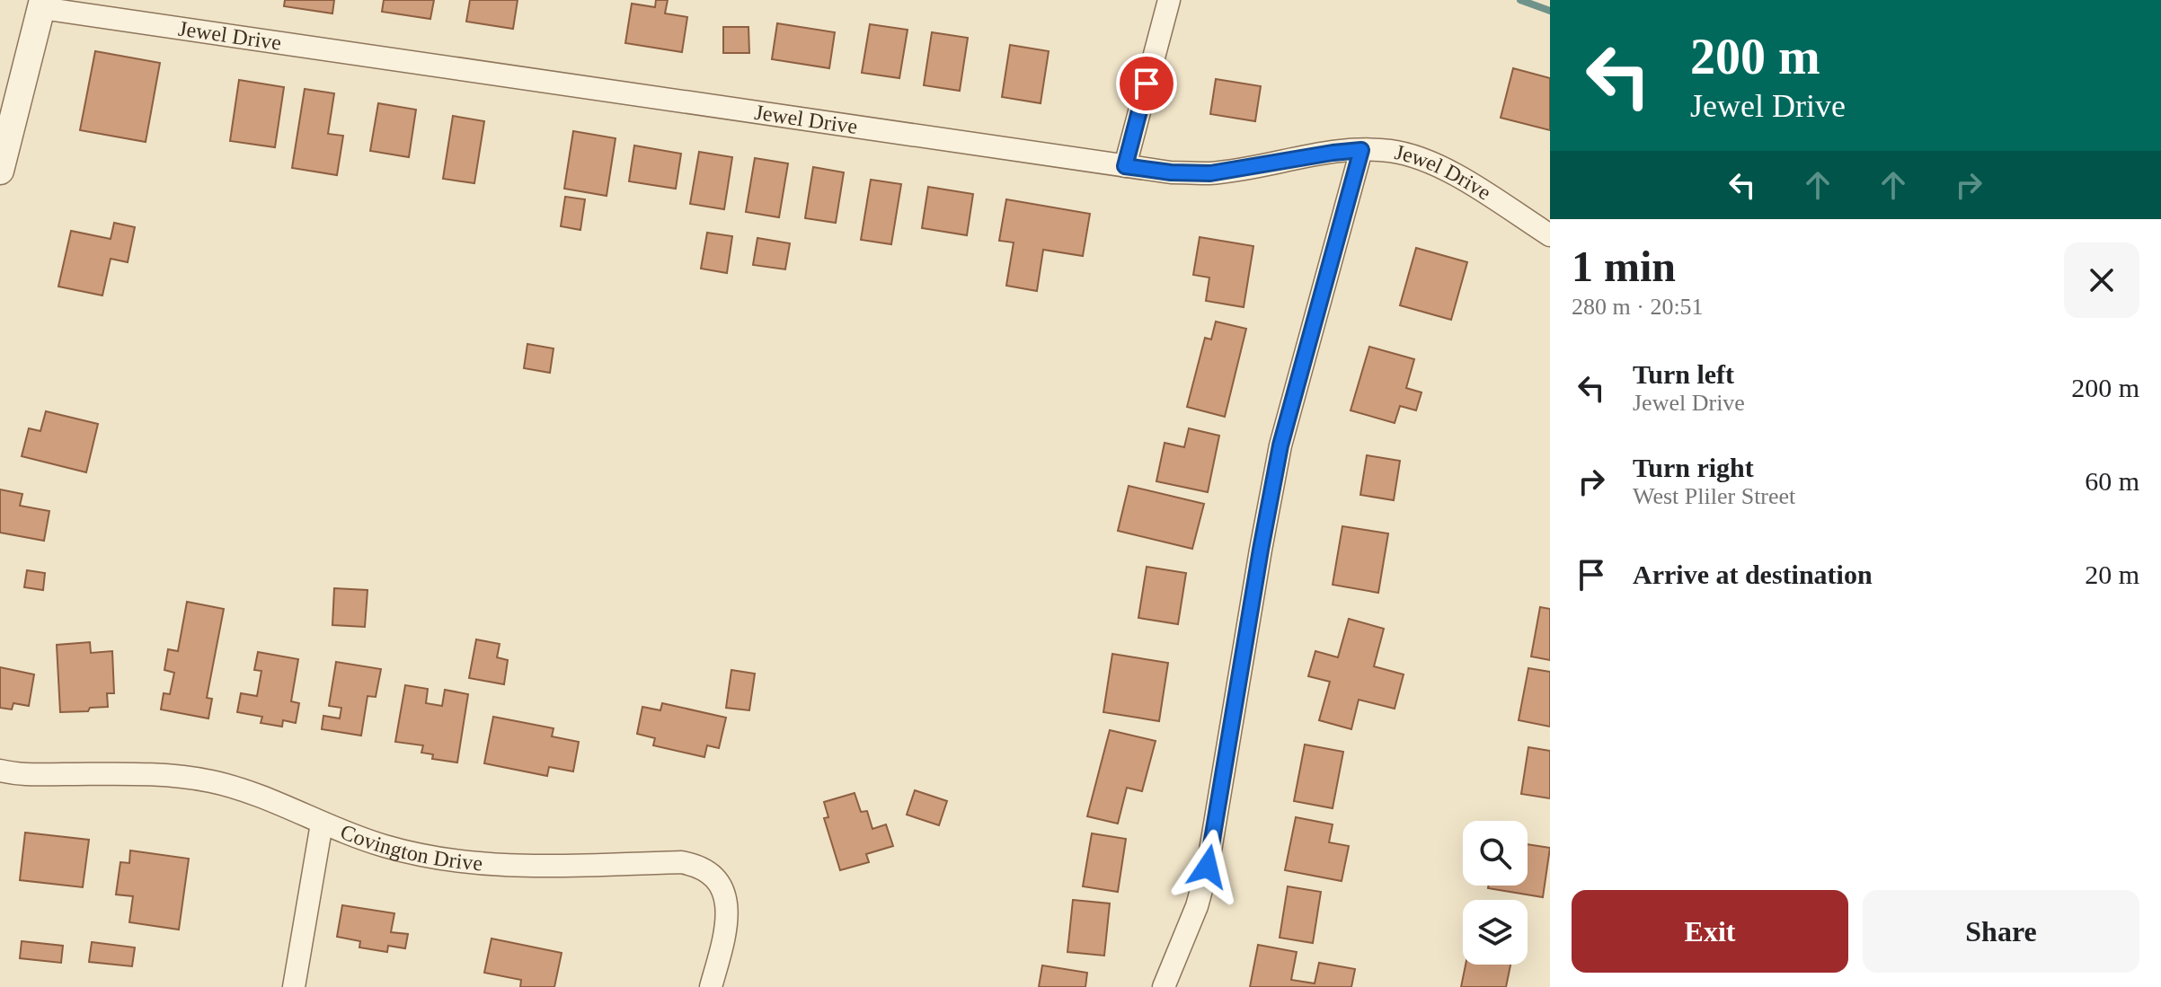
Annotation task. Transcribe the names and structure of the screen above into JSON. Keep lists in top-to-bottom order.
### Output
{
  "streets": {
    "street": ["Jewel Drive", "Covington Drive"]
  },
  "page": {
    "turn": ["200 m", "Jewel Drive"],
    "heading": ["1 min", "280 m · 20:51"],
    "list": [
      {
        "name": "Turn left",
        "note": "Jewel Drive",
        "value": "200 m"
      },
      {
        "name": "Turn right",
        "note": "West Pliler Street",
        "value": "60 m"
      },
      {
        "name": "Arrive at destination",
        "value": "20 m"
      }
    ],
    "buttons": ["Exit", "Share"]
  }
}
